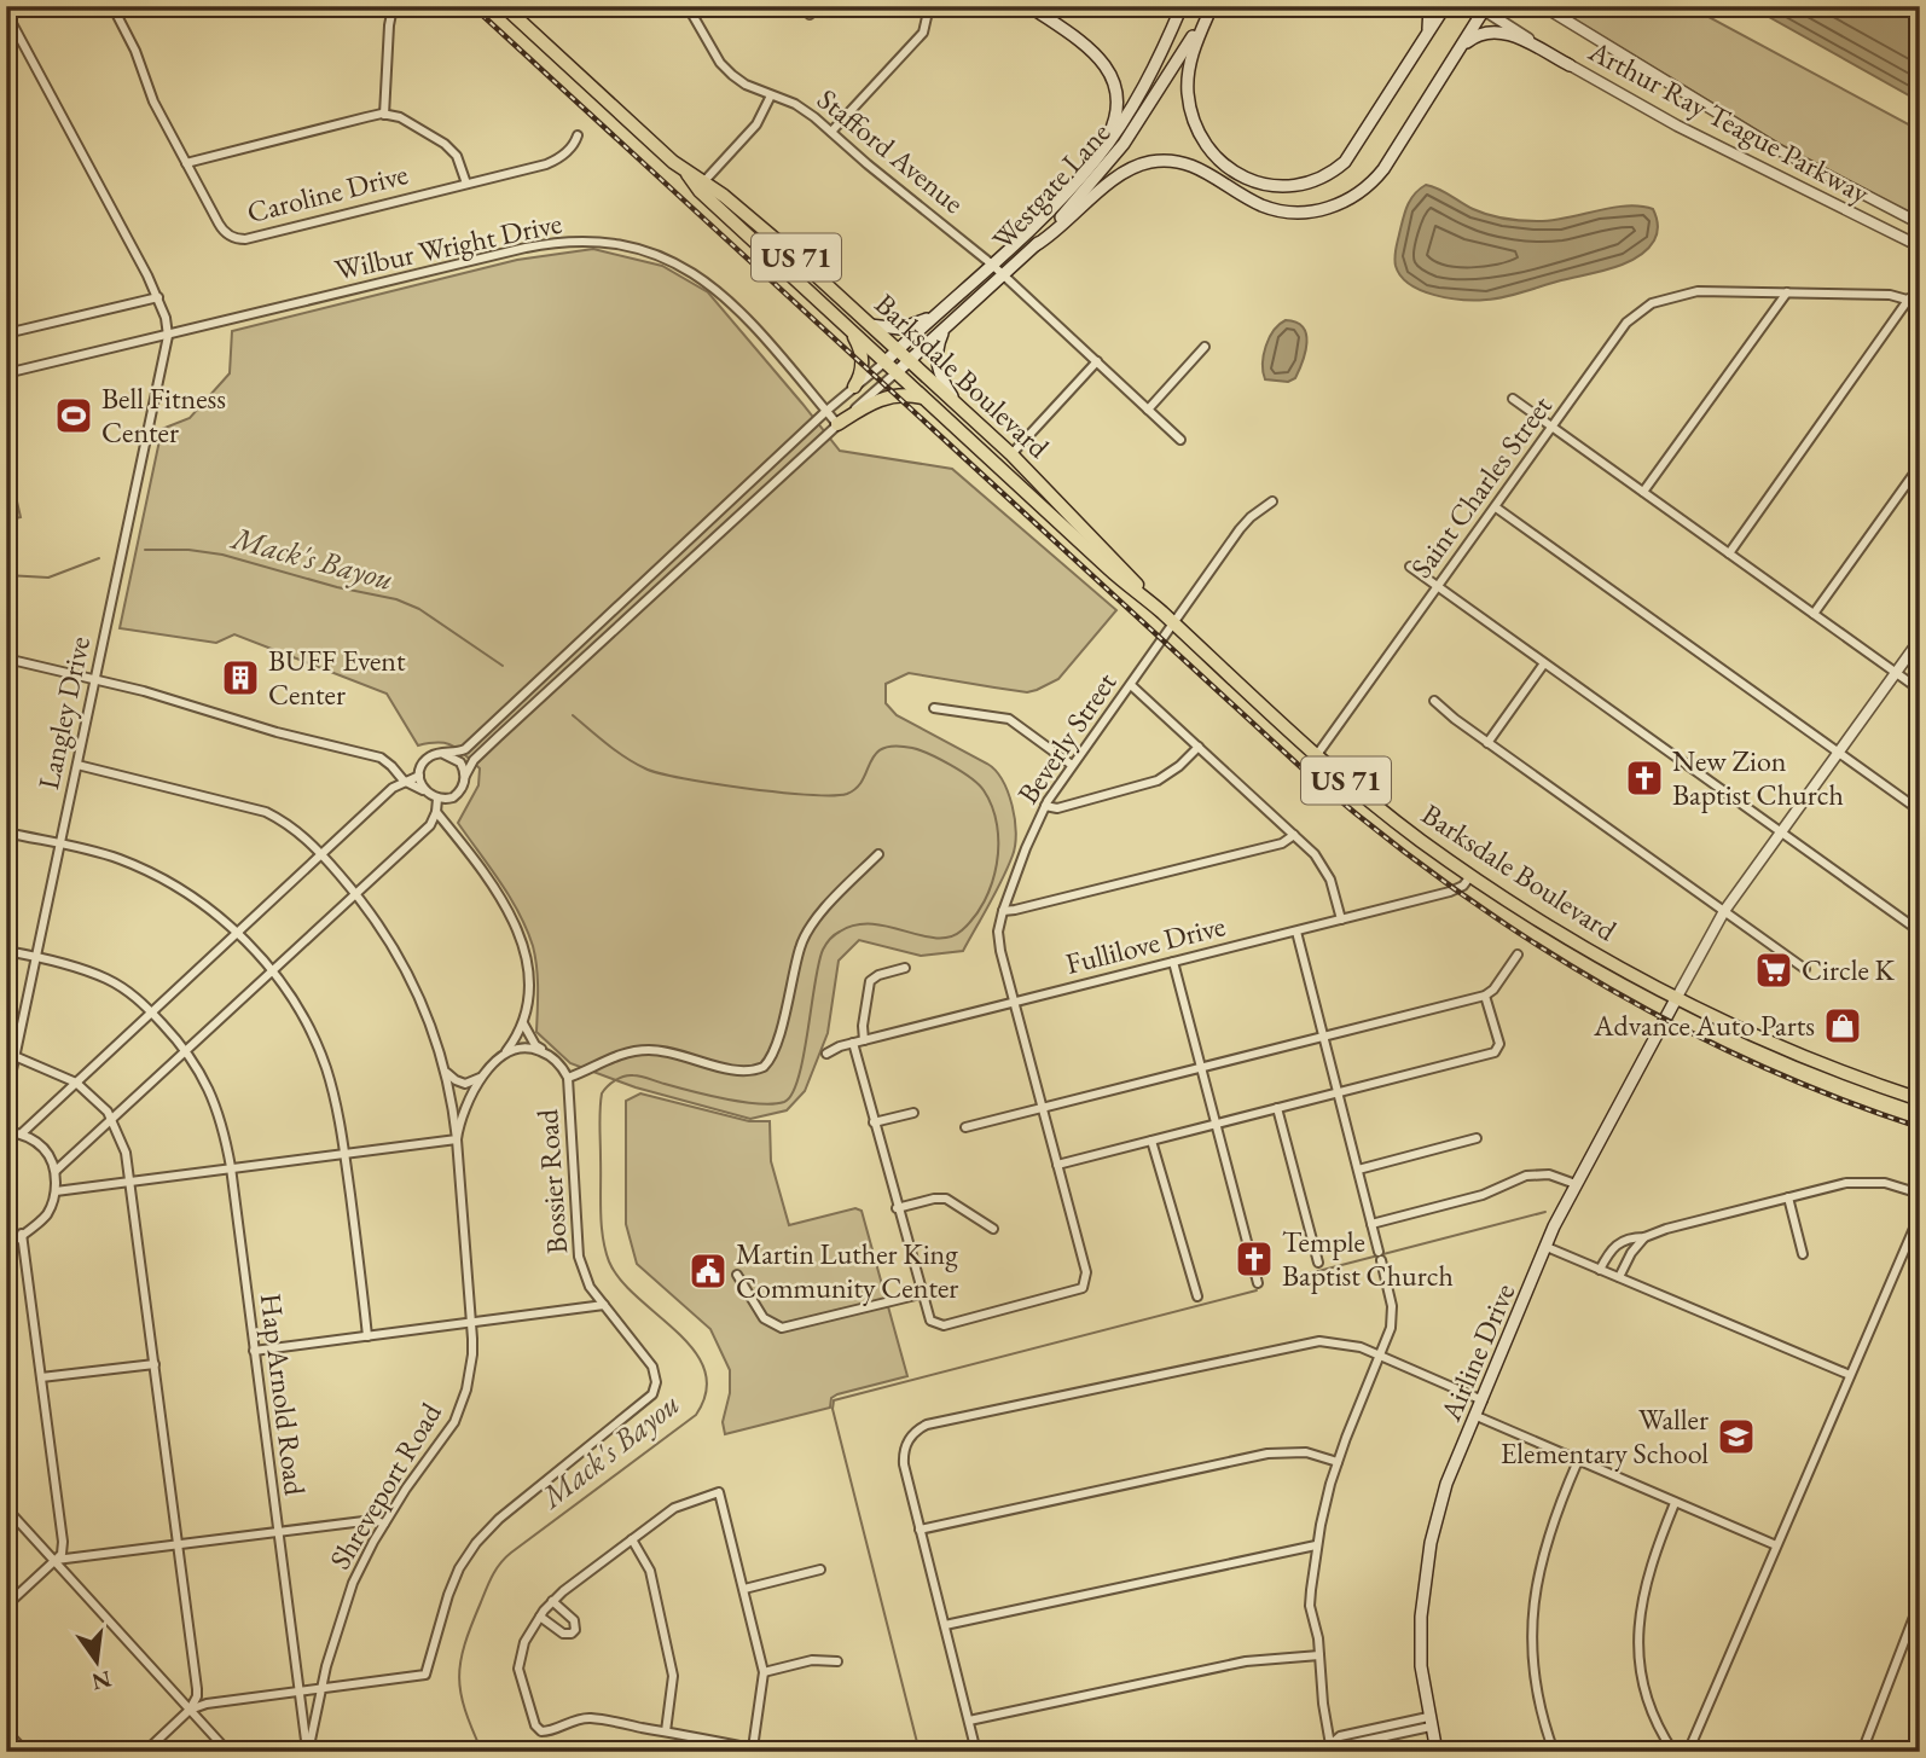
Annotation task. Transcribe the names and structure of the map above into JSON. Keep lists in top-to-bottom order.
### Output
{
  "streets": {
    "main road": [
      "Westgate Lane",
      "US 71",
      "Barksdale Boulevard",
      "Airline Drive"
    ],
    "street": [
      "Arthur Ray Teague Parkway",
      "Stafford Avenue",
      "Caroline Drive",
      "Wilbur Wright Drive",
      "Saint Charles Street",
      "Langley Drive",
      "Beverly Street",
      "Fullilove Drive",
      "Bossier Road",
      "Hap Arnold Road",
      "Shreveport Road"
    ]
  },
  "crossings": [
    ["Stafford Avenue", "Westgate Lane"],
    ["Westgate Lane", "Barksdale Boulevard"],
    ["Wilbur Wright Drive", "Langley Drive"],
    ["Barksdale Boulevard", "Saint Charles Street"],
    ["Barksdale Boulevard", "Beverly Street"],
    ["Barksdale Boulevard", "Fullilove Drive"],
    ["Barksdale Boulevard", "Airline Drive"],
    ["Langley Drive", "Hap Arnold Road"],
    ["Beverly Street", "Fullilove Drive"],
    ["Bossier Road", "Shreveport Road"],
    ["Hap Arnold Road", "Shreveport Road"]
  ],
  "water": ["Mack's Bayou"],
  "places": {
    "sports": ["Bell Fitness Center"],
    "building": ["BUFF Event Center"],
    "church": ["New Zion Baptist Church", "Temple Baptist Church"],
    "supermarket": ["Circle K"],
    "shop": ["Advance Auto Parts"],
    "public building": ["Martin Luther King Community Center"],
    "school or university": ["Waller Elementary School"]
  },
  "north": "bottom"
}
